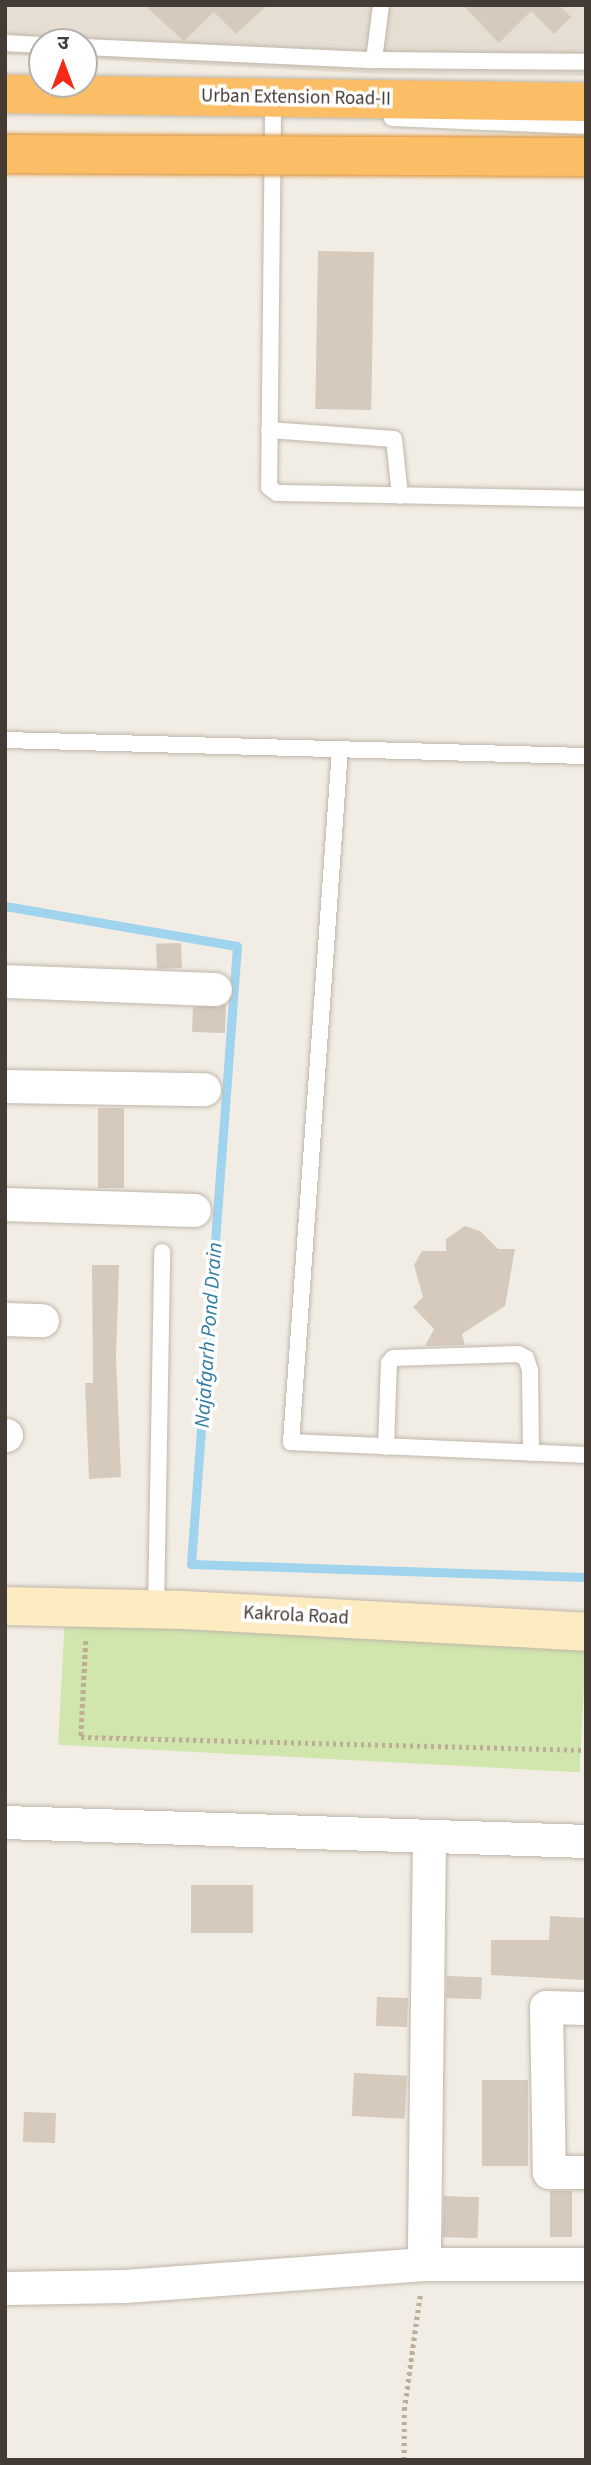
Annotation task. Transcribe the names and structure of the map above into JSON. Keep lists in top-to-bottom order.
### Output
{
  "streets": {
    "highway": ["Urban Extension Road-II"],
    "street": ["Kakrola Road"]
  },
  "water": ["Najafgarh Pond Drain"],
  "north": "top"
}
